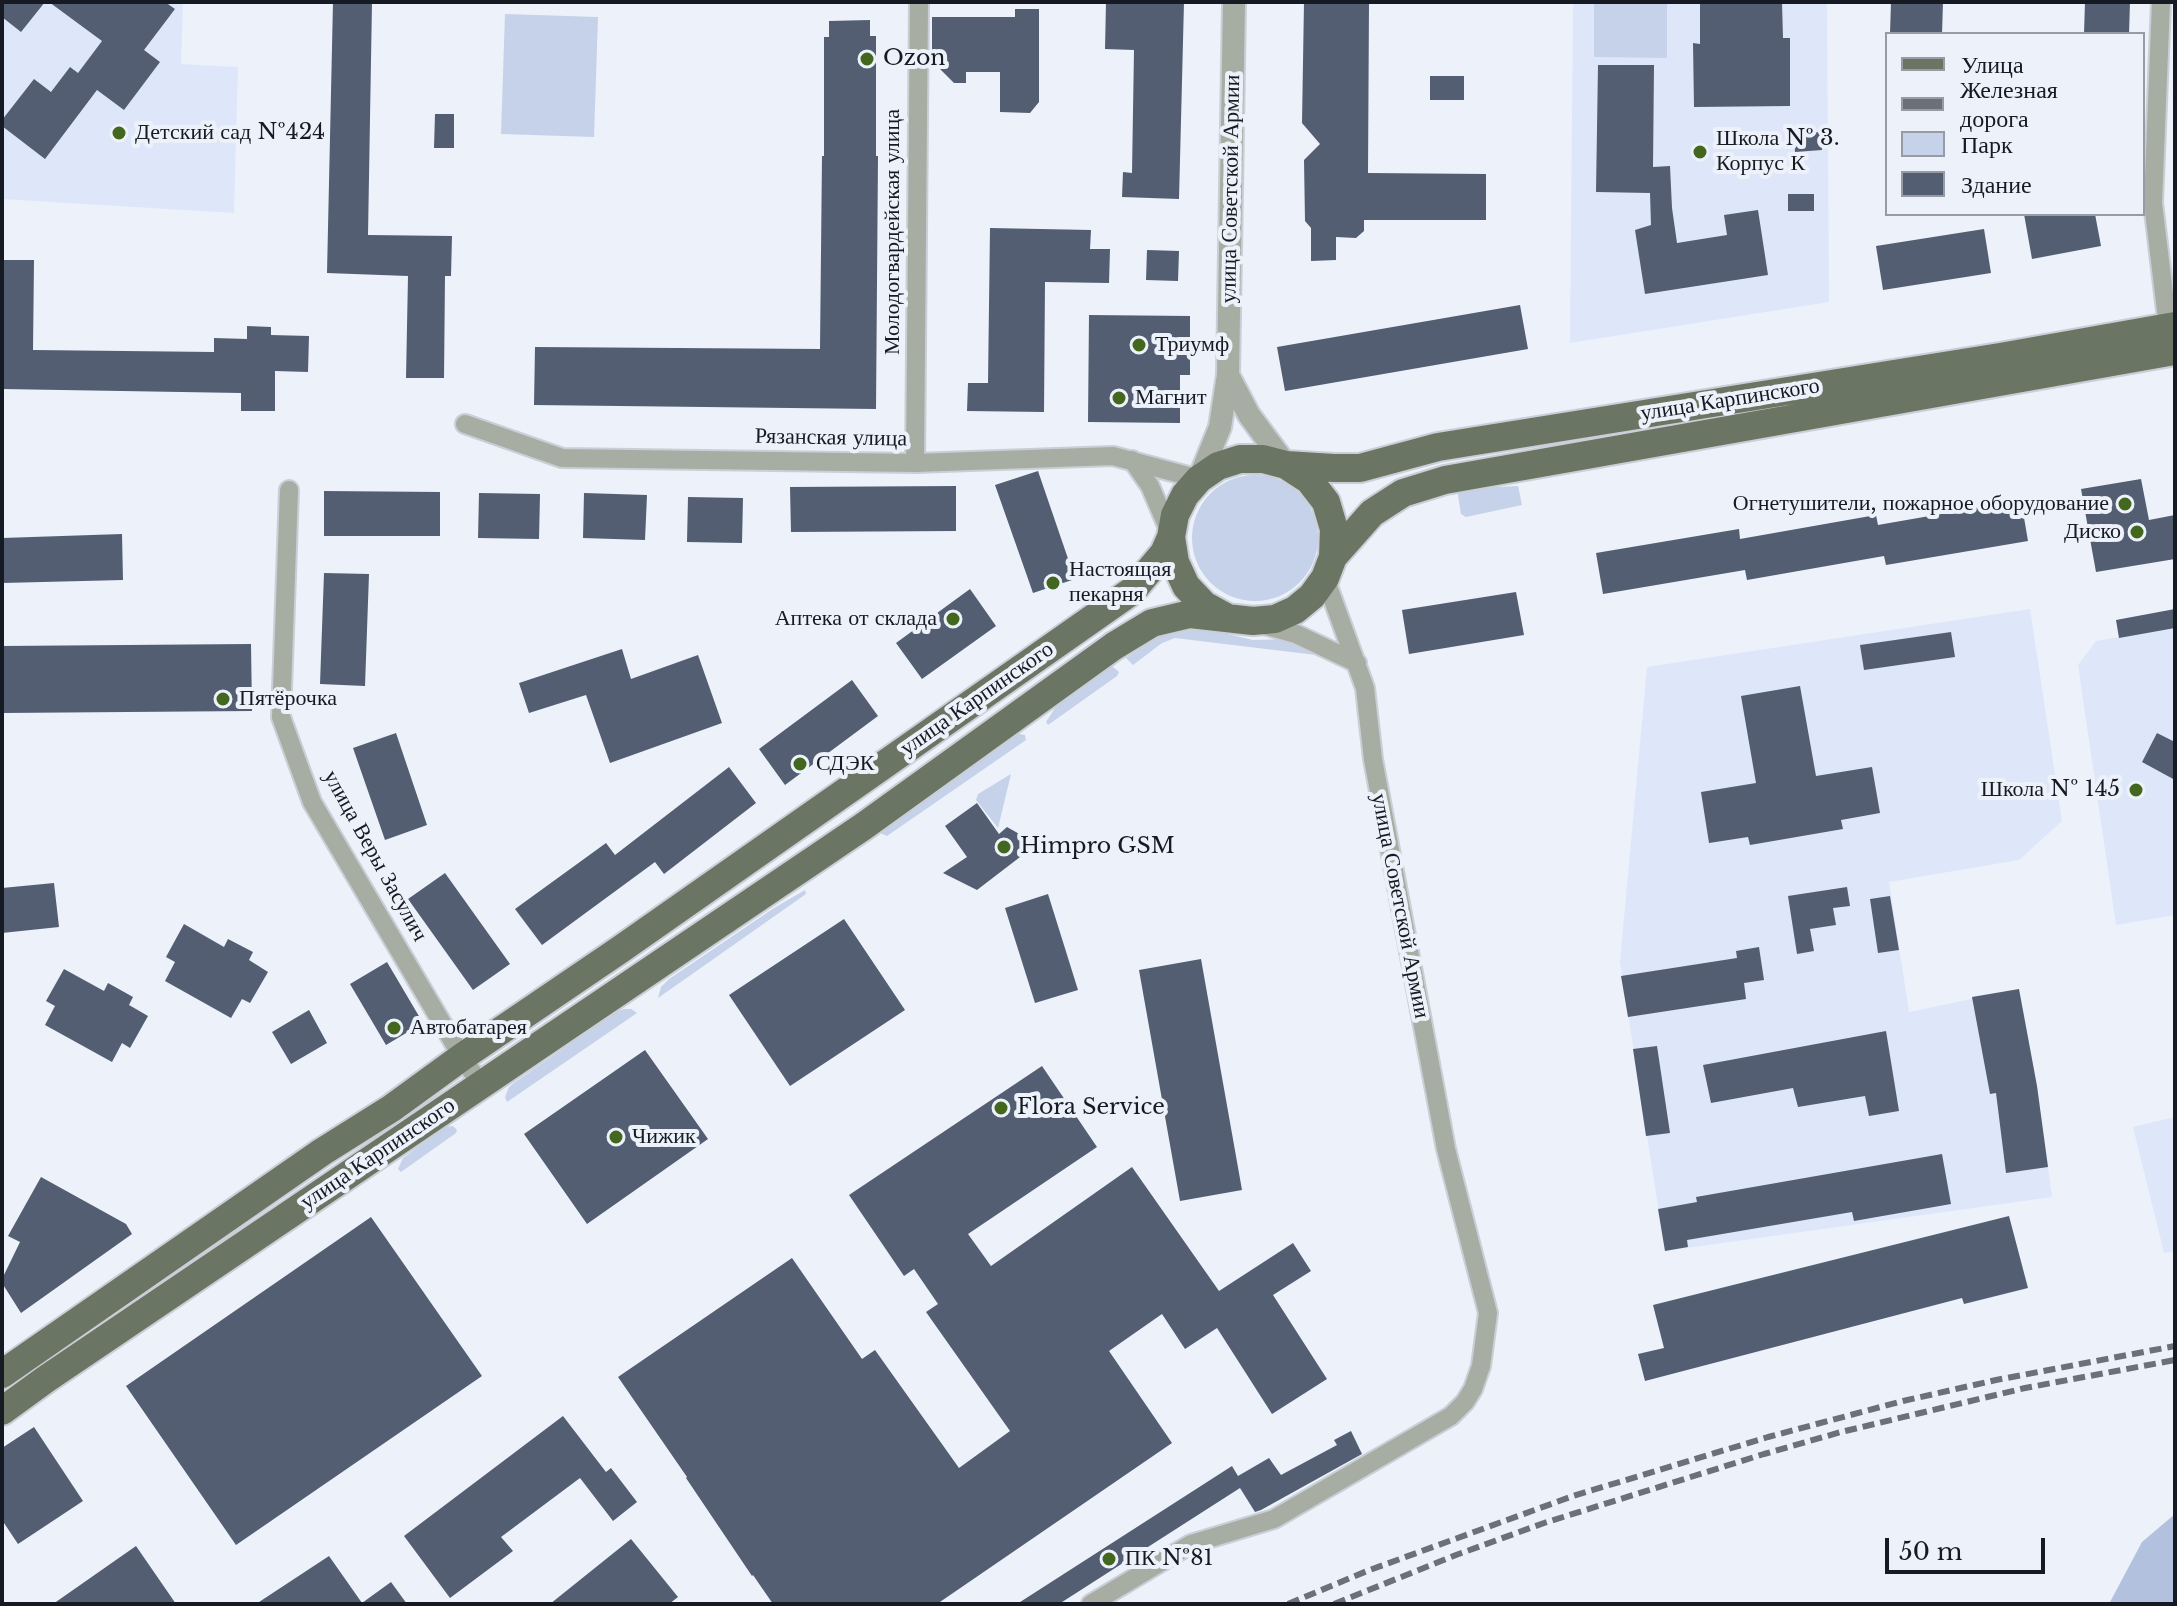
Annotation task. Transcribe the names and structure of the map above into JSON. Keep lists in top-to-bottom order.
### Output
{
  "streets": {
    "main road": ["улица Карпинского"],
    "street": [
      "улица Советской Армии",
      "Молодогвардейская улица",
      "Рязанская улица",
      "улица Веры Засулич"
    ]
  },
  "crossings": [
    ["улица Советской Армии", "улица Карпинского"],
    ["улица Советской Армии", "Рязанская улица"],
    ["Молодогвардейская улица", "Рязанская улица"],
    ["улица Карпинского", "Рязанская улица"],
    ["улица Карпинского", "улица Веры Засулич"]
  ],
  "places": [
    "Ozon",
    "Детский сад №424",
    "Школа № 3. Корпус К",
    "Триумф",
    "Магнит",
    "Огнетушители, пожарное оборудование",
    "Диско",
    "Настоящая пекарня",
    "Аптека от склада",
    "Пятёрочка",
    "СДЭК",
    "Школа № 145",
    "Himpro GSM",
    "Автобатарея",
    "Flora Service",
    "Чижик",
    "ПК №81"
  ],
  "legend": [
    "Улица",
    "Железная дорога",
    "Парк",
    "Здание"
  ],
  "scale_bar": "50 m"
}
